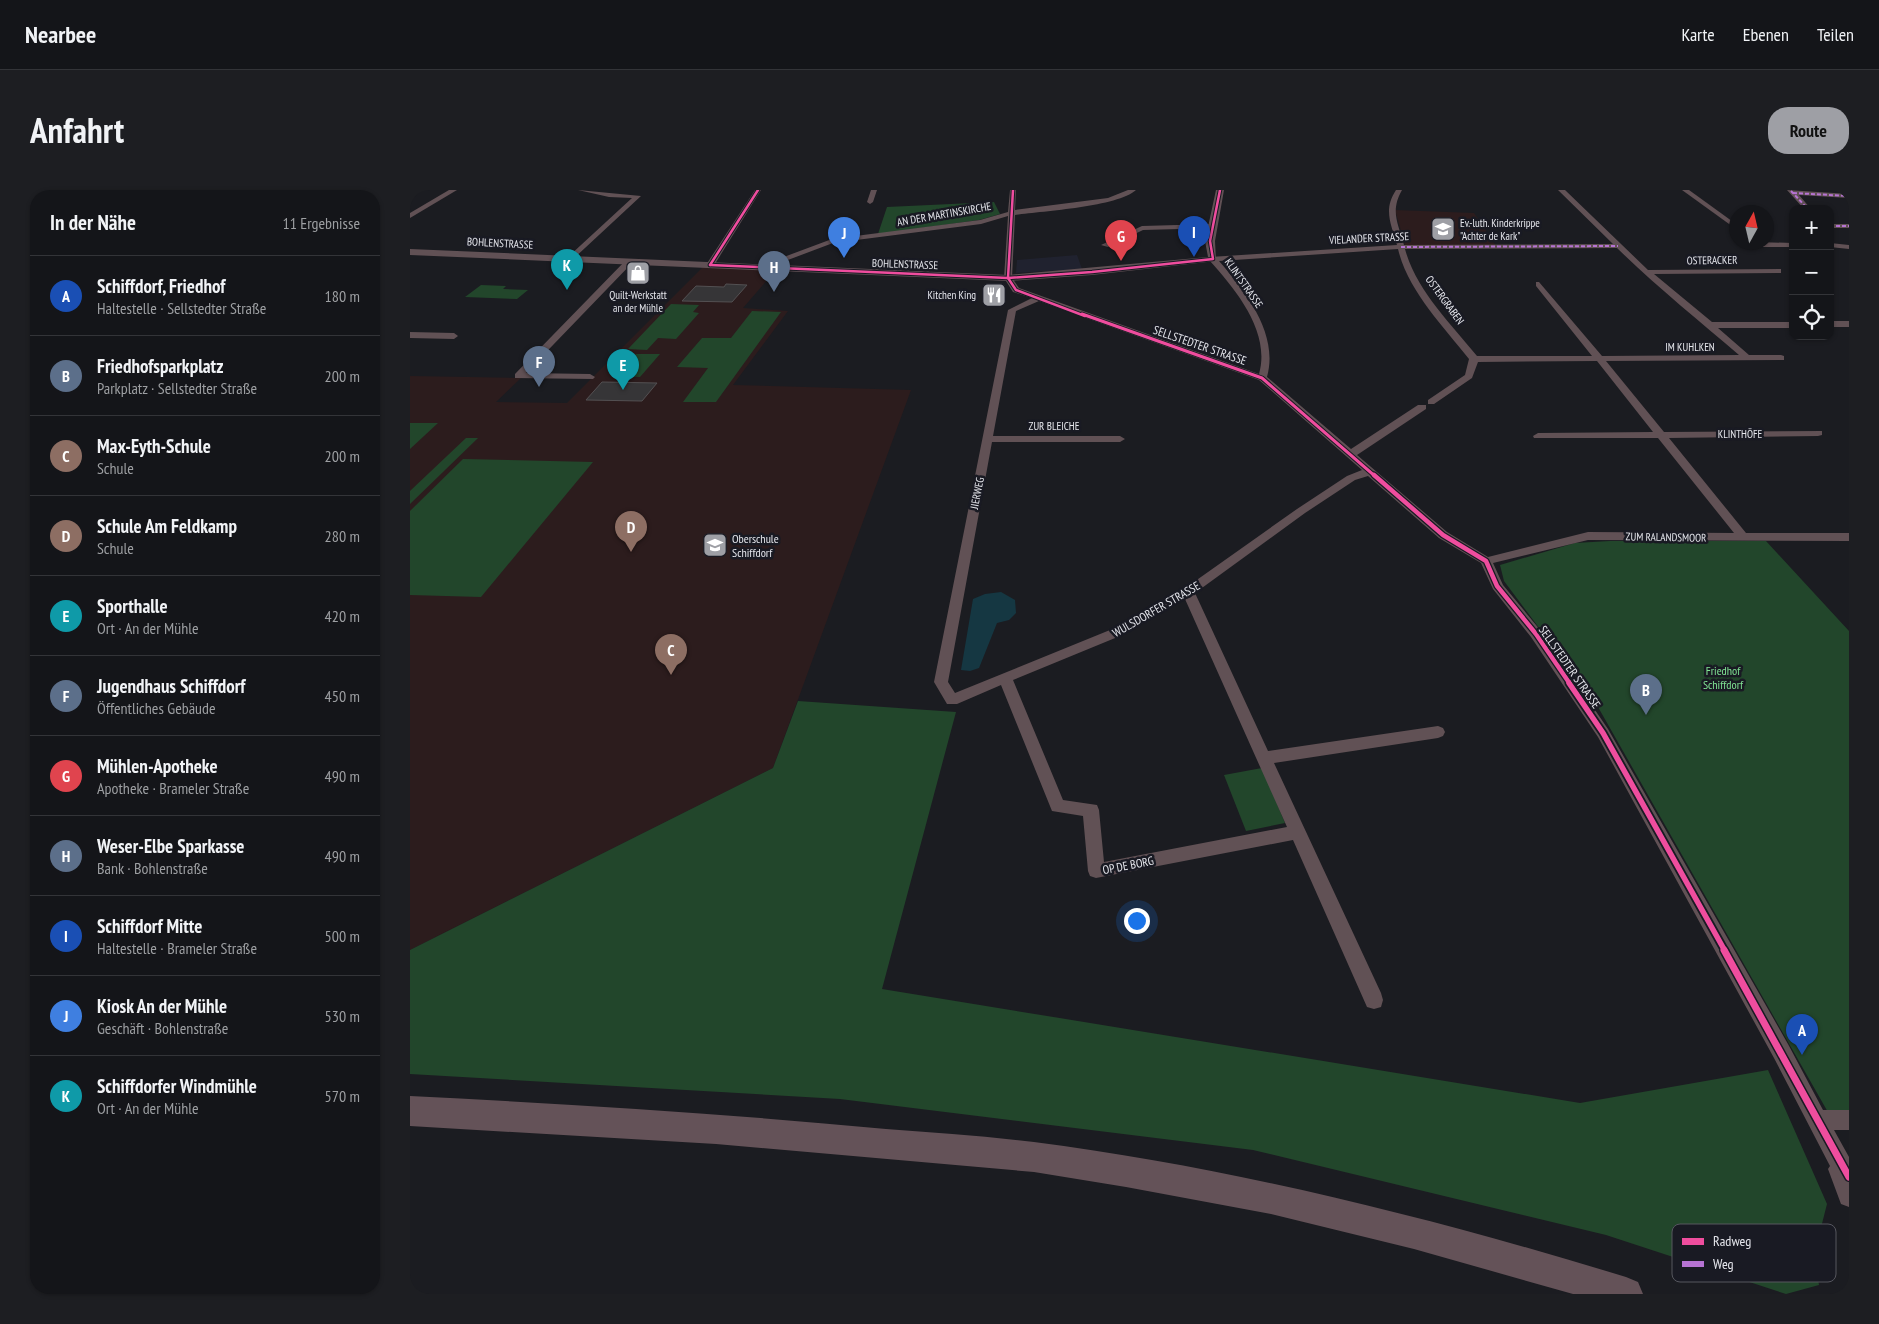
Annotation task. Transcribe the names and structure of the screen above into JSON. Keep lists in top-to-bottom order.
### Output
{
  "streets": {
    "street": [
      "AN DER MARTINSKIRCHE",
      "VIELANDER STRASSE",
      "BOHLENSTRASSE",
      "OSTERACKER",
      "KLINTSTRASSE",
      "OSTERGRABEN",
      "SELLSTEDTER STRASSE",
      "IM KUHLKEN",
      "ZUR BLEICHE",
      "KLINTHÖFE",
      "JIERWEG",
      "ZUM RALANDSMOOR",
      "WULSDORFER STRASSE",
      "OP DE BORG"
    ]
  },
  "crossings": [
    ["AN DER MARTINSKIRCHE", "BOHLENSTRASSE"],
    ["VIELANDER STRASSE", "BOHLENSTRASSE"],
    ["VIELANDER STRASSE", "KLINTSTRASSE"],
    ["VIELANDER STRASSE", "OSTERGRABEN"],
    ["BOHLENSTRASSE", "KLINTSTRASSE"],
    ["BOHLENSTRASSE", "SELLSTEDTER STRASSE"],
    ["KLINTSTRASSE", "SELLSTEDTER STRASSE"],
    ["OSTERGRABEN", "IM KUHLKEN"],
    ["SELLSTEDTER STRASSE", "JIERWEG"],
    ["SELLSTEDTER STRASSE", "ZUM RALANDSMOOR"],
    ["SELLSTEDTER STRASSE", "WULSDORFER STRASSE"],
    ["ZUR BLEICHE", "JIERWEG"],
    ["JIERWEG", "WULSDORFER STRASSE"],
    ["WULSDORFER STRASSE", "OP DE BORG"]
  ],
  "parks": ["Friedhof Schiffdorf"],
  "places": {
    "school or university": ["Ev.-luth. Kinderkrippe \"Achter de Kark\"", "Oberschule Schiffdorf"],
    "shop": ["Quilt-Werkstatt an der Mühle"],
    "restaurant": ["Kitchen King"]
  },
  "legend": ["Radweg", "Weg"],
  "north": "top",
  "page": {
    "header": "Nearbee",
    "nav": ["Karte", "Ebenen", "Teilen"],
    "title": "Anfahrt",
    "buttons": "Route",
    "heading": ["In der Nähe", "11 Ergebnisse"],
    "map_buttons": ["+", "−"],
    "pins": [
      "I",
      "J",
      "G",
      "K",
      "H",
      "F",
      "E",
      "D",
      "C",
      "B",
      "A"
    ],
    "list": [
      {
        "mark": "A",
        "name": "Schiffdorf, Friedhof",
        "note": "Haltestelle · Sellstedter Straße",
        "value": "180 m"
      },
      {
        "mark": "B",
        "name": "Friedhofsparkplatz",
        "note": "Parkplatz · Sellstedter Straße",
        "value": "200 m"
      },
      {
        "mark": "C",
        "name": "Max-Eyth-Schule",
        "note": "Schule",
        "value": "200 m"
      },
      {
        "mark": "D",
        "name": "Schule Am Feldkamp",
        "note": "Schule",
        "value": "280 m"
      },
      {
        "mark": "E",
        "name": "Sporthalle",
        "note": "Ort · An der Mühle",
        "value": "420 m"
      },
      {
        "mark": "F",
        "name": "Jugendhaus Schiffdorf",
        "note": "Öffentliches Gebäude",
        "value": "450 m"
      },
      {
        "mark": "G",
        "name": "Mühlen-Apotheke",
        "note": "Apotheke · Brameler Straße",
        "value": "490 m"
      },
      {
        "mark": "H",
        "name": "Weser-Elbe Sparkasse",
        "note": "Bank · Bohlenstraße",
        "value": "490 m"
      },
      {
        "mark": "I",
        "name": "Schiffdorf Mitte",
        "note": "Haltestelle · Brameler Straße",
        "value": "500 m"
      },
      {
        "mark": "J",
        "name": "Kiosk An der Mühle",
        "note": "Geschäft · Bohlenstraße",
        "value": "530 m"
      },
      {
        "mark": "K",
        "name": "Schiffdorfer Windmühle",
        "note": "Ort · An der Mühle",
        "value": "570 m"
      }
    ]
  }
}
